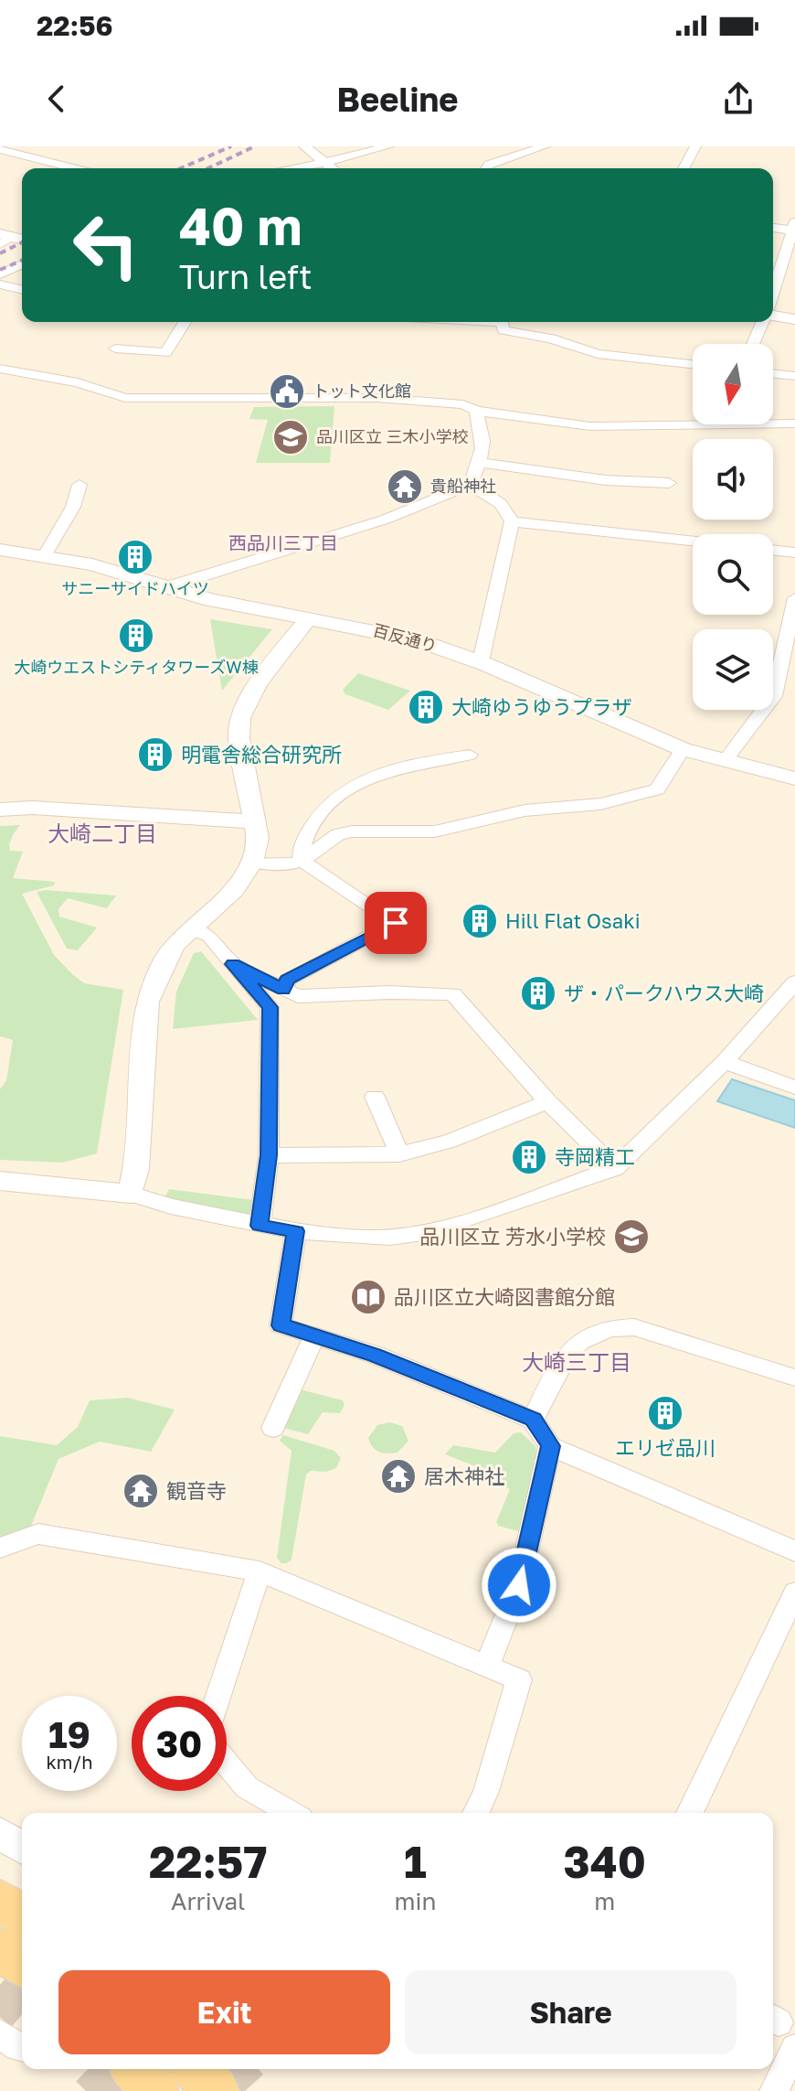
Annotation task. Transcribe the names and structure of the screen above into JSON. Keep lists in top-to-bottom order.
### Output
{
  "streets": {
    "street": ["百反通り"]
  },
  "districts": ["西品川三丁目", "大崎二丁目", "大崎三丁目"],
  "places": {
    "public building": ["トット文化館"],
    "school or university": ["品川区立 三木小学校", "品川区立 芳水小学校"],
    "temple": ["貴船神社", "居木神社", "観音寺"],
    "building": [
      "サニーサイドハイツ",
      "大崎ウエストシティタワーズW棟",
      "大崎ゆうゆうプラザ",
      "明電舎総合研究所",
      "Hill Flat Osaki",
      "ザ・パークハウス大崎",
      "寺岡精工",
      "エリゼ品川"
    ],
    "library": ["品川区立大崎図書館分館"]
  },
  "north": "bottom",
  "page": {
    "status": "22:56",
    "header": "Beeline",
    "turn": ["40 m", "Turn left"],
    "speed": "19 km/h",
    "limit": "30",
    "eta": [
      "22:57",
      "Arrival",
      "1",
      "min",
      "340",
      "m"
    ],
    "buttons": ["Exit", "Share"]
  }
}
